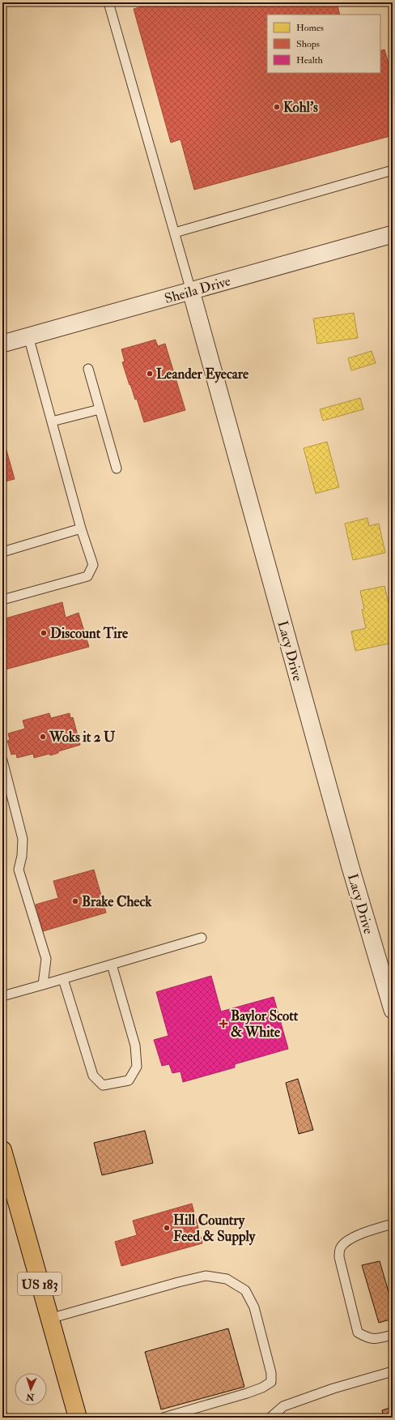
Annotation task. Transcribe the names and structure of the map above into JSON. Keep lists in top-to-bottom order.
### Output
{
  "streets": {
    "main road": ["US 183"],
    "street": ["Sheila Drive", "Lacy Drive"]
  },
  "crossings": [
    ["Sheila Drive", "Lacy Drive"]
  ],
  "places": {
    "other": [
      "Kohl's",
      "Leander Eyecare",
      "Discount Tire",
      "Woks it 2 U",
      "Brake Check",
      "Hill Country Feed & Supply"
    ],
    "health": ["Baylor Scott & White"]
  },
  "legend": ["Homes", "Shops", "Health"],
  "north": "bottom"
}
